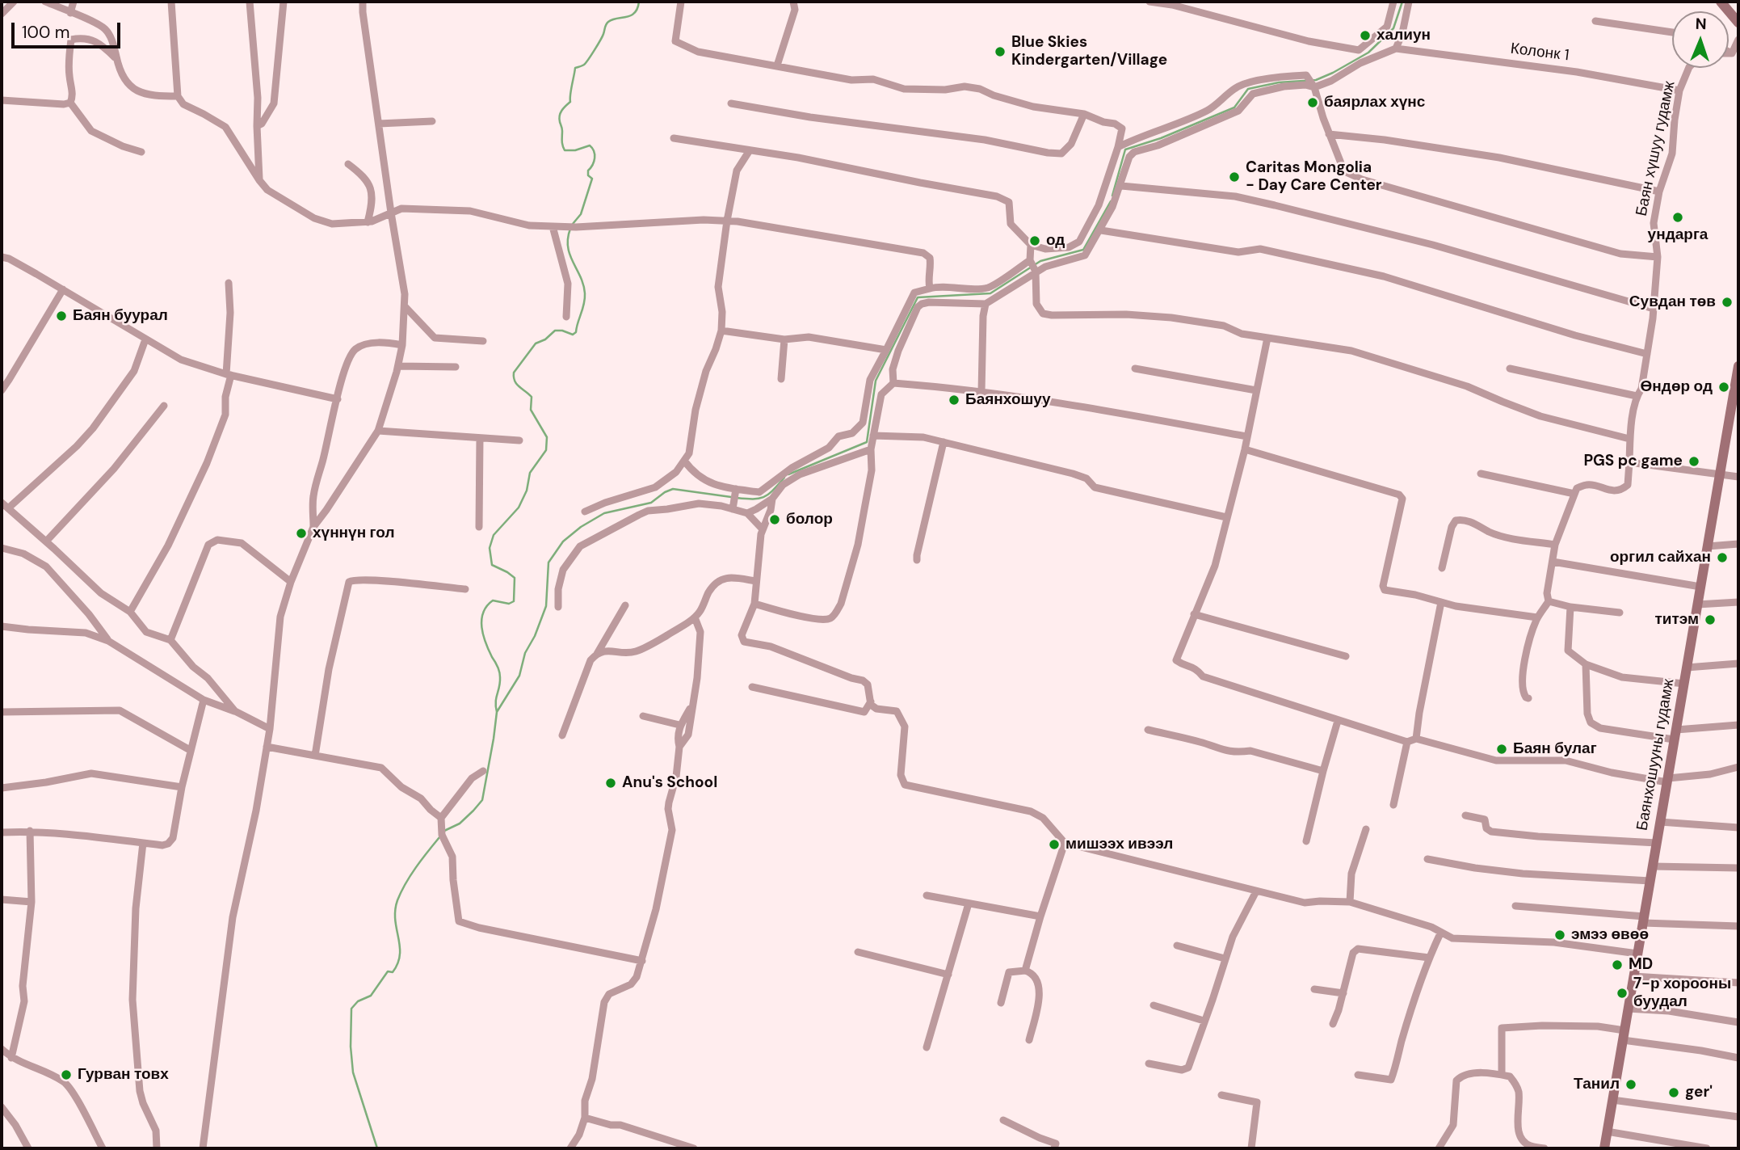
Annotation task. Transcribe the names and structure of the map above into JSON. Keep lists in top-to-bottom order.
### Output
{
  "streets": {
    "main road": ["Баянхошууны гудамж"],
    "street": ["Колонк 1", "Баян хүшуу гудамж"]
  },
  "crossings": [
    ["Колонк 1", "Баян хүшуу гудамж"]
  ],
  "places": [
    "халиун",
    "Blue Skies Kindergarten/Village",
    "баярлах хүнс",
    "Caritas Mongolia - Day Care Center",
    "ундарга",
    "од",
    "Сувдан төв",
    "Баян буурал",
    "Өндөр од",
    "Баянхошуу",
    "PGS pc game",
    "болор",
    "хүннүн гол",
    "оргил сайхан",
    "титэм",
    "Баян булаг",
    "Anu's School",
    "мишээх ивээл",
    "эмээ өвөө",
    "MD",
    "7-р хорооны буудал",
    "Гурван товх",
    "Танил",
    "ger'"
  ],
  "scale_bar": "100 m",
  "north": "top"
}
